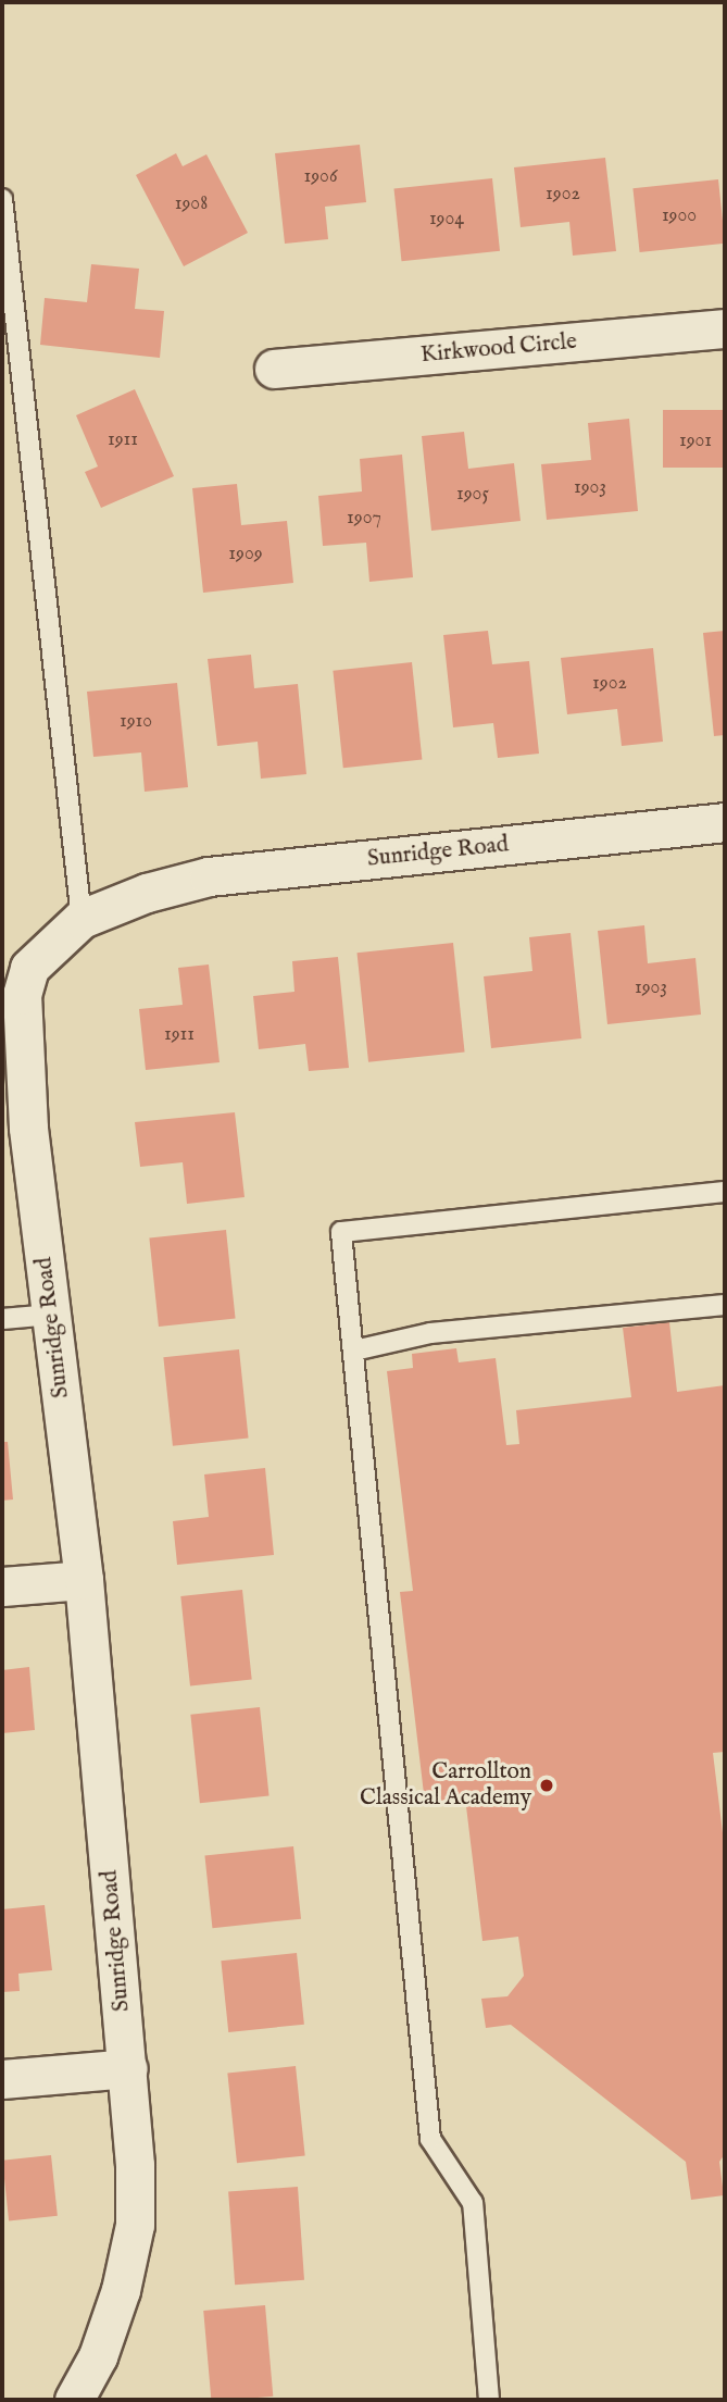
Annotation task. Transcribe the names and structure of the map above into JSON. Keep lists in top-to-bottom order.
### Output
{
  "streets": {
    "street": ["Kirkwood Circle", "Sunridge Road"]
  },
  "places": ["Carrollton Classical Academy"],
  "house_numbers": [
    "1906",
    "1902",
    "1908",
    "1900",
    "1904",
    "1911",
    "1901",
    "1903",
    "1905",
    "1907",
    "1909",
    "1902",
    "1910",
    "1903",
    "1911"
  ]
}
